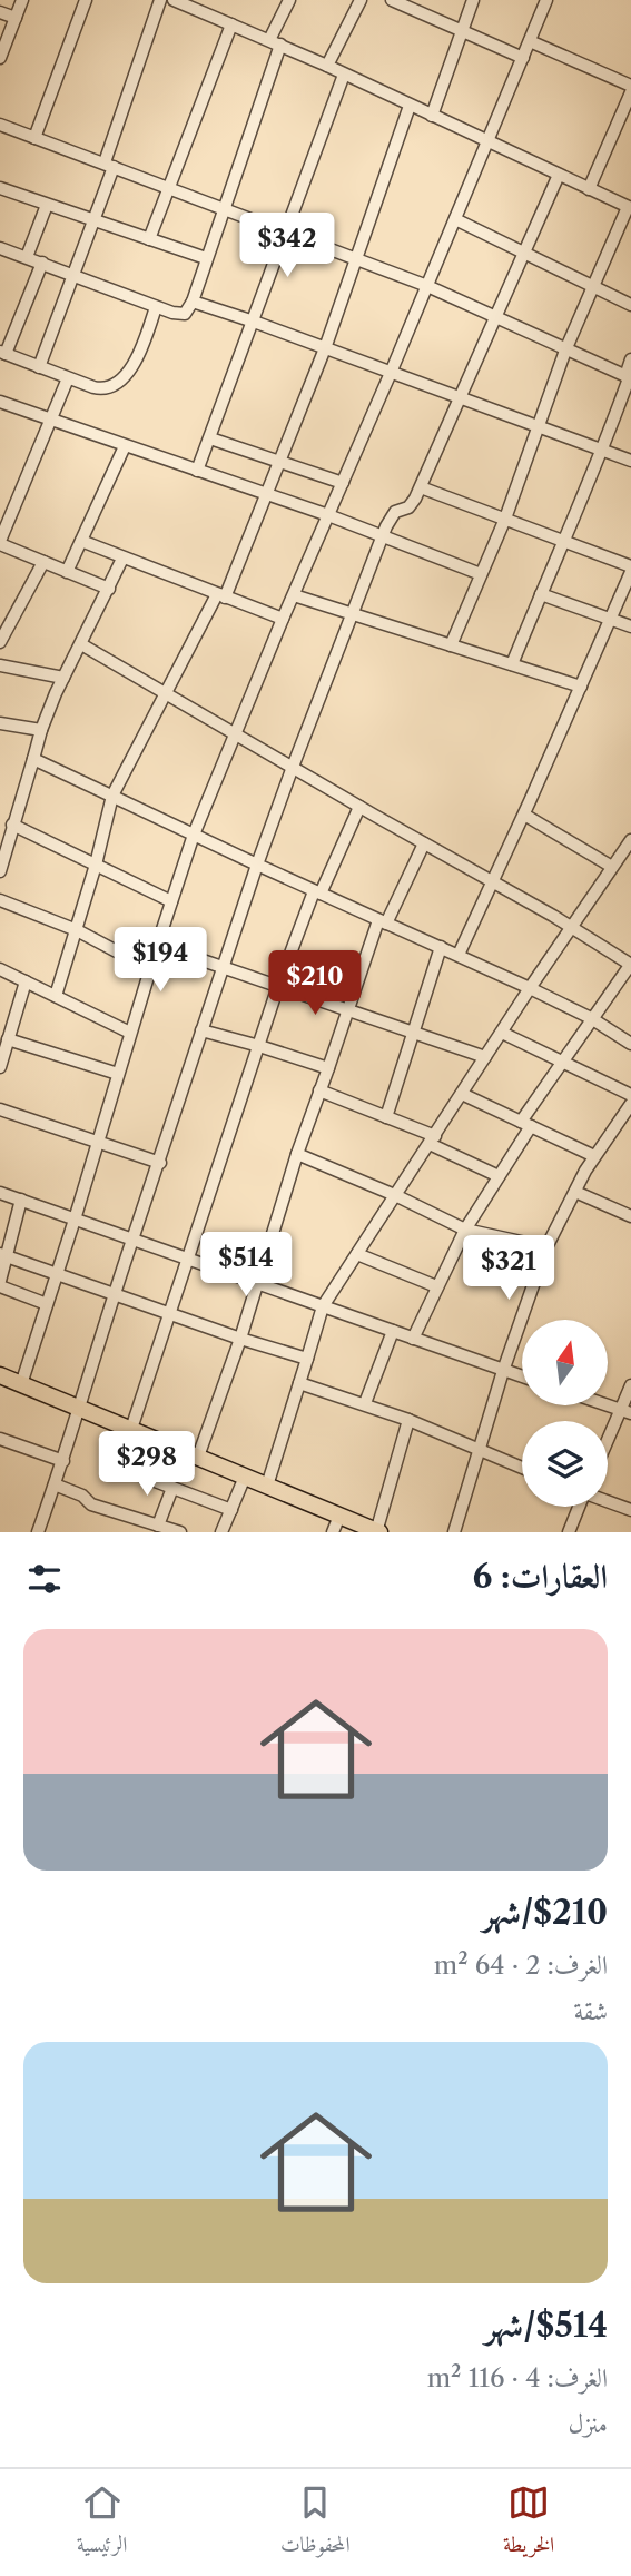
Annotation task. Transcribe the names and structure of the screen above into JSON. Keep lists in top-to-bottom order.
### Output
{
  "north": "top",
  "page": {
    "price": [
      "$342",
      "$194",
      "$210",
      "$514",
      "$321",
      "$298"
    ],
    "heading": "العقارات: 6",
    "list": [
      {
        "name": "$210/شهر",
        "note": "الغرف: 2 · 64 m² · شقة"
      },
      {
        "name": "$514/شهر",
        "note": "الغرف: 4 · 116 m² · منزل"
      }
    ],
    "tabs": ["الخريطة", "المحفوظات", "الرئيسية"]
  }
}
